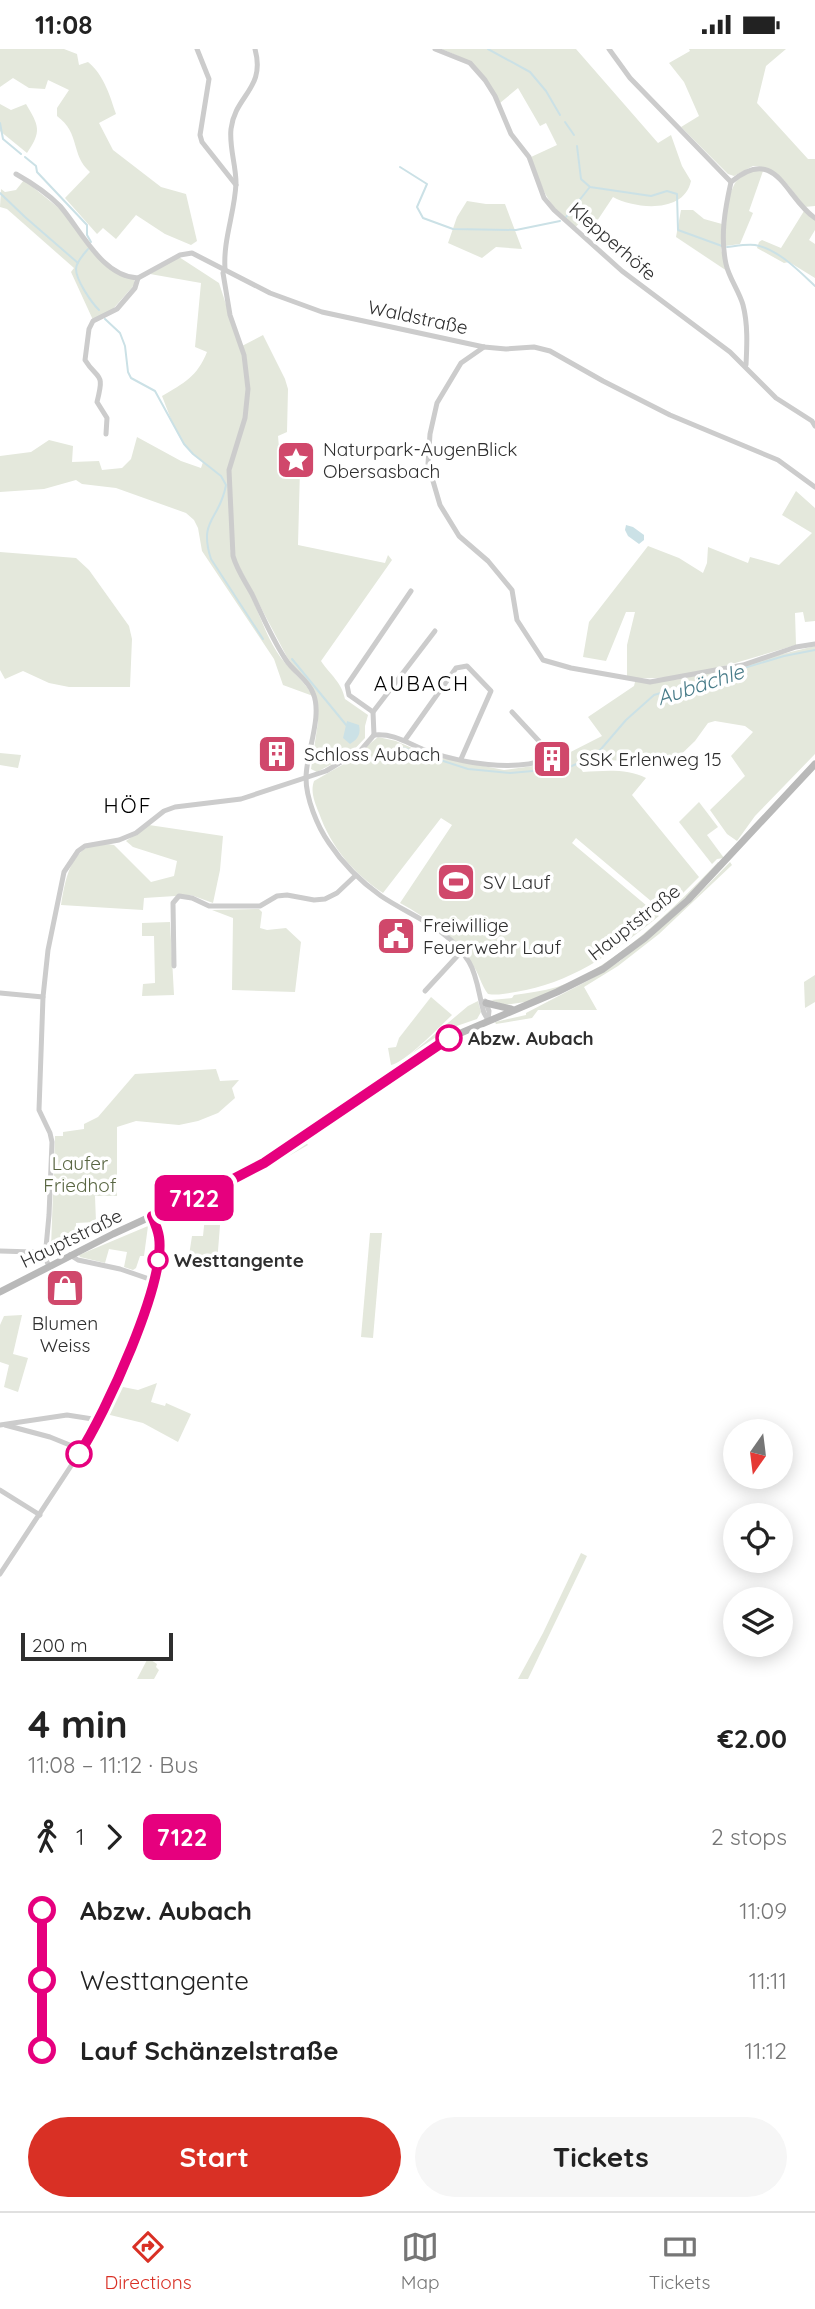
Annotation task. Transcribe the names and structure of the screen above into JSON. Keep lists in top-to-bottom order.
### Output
{
  "streets": {
    "main road": ["Hauptstraße"],
    "street": ["Klepperhöfe", "Waldstraße"]
  },
  "districts": ["AUBACH", "HÖF"],
  "water": ["Aubächle"],
  "parks": ["Laufer Friedhof"],
  "places": {
    "place": ["Naturpark-AugenBlick Obersasbach"],
    "building": ["Schloss Aubach", "SSK Erlenweg 15"],
    "sports": ["SV Lauf"],
    "public building": ["Freiwillige Feuerwehr Lauf"],
    "other": ["Abzw. Aubach", "Westtangente"],
    "shop": ["Blumen Weiss"]
  },
  "lines": ["bus line 7122"],
  "scale_bar": "200 m",
  "north": "bottom",
  "page": {
    "status": "11:08",
    "on_map": "7122",
    "scale": "200 m",
    "heading": ["4 min", "11:08 – 11:12 · Bus", "€2.00"],
    "legs": ["1", "7122", "2 stops"],
    "list": [
      {
        "name": "Abzw. Aubach",
        "value": "11:09"
      },
      {
        "name": "Westtangente",
        "value": "11:11"
      },
      {
        "name": "Lauf Schänzelstraße",
        "value": "11:12"
      }
    ],
    "buttons": ["Start", "Tickets"],
    "tabs": ["Directions", "Map", "Tickets"]
  }
}
